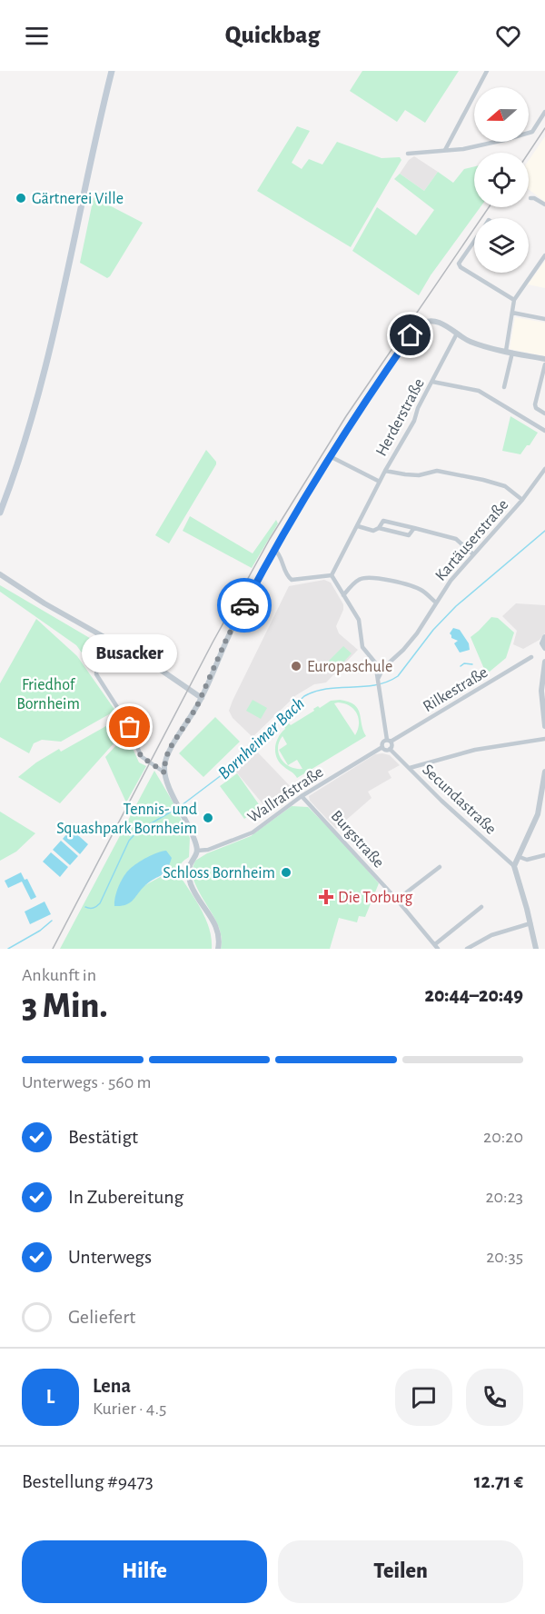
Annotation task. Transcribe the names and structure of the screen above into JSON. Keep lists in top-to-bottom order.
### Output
{
  "streets": {
    "street": [
      "Herderstraße",
      "Kartäuserstraße",
      "Rilkestraße",
      "Wallrafstraße",
      "Secundastraße",
      "Burgstraße"
    ]
  },
  "crossings": [
    ["Rilkestraße", "Wallrafstraße"],
    ["Rilkestraße", "Secundastraße"],
    ["Wallrafstraße", "Secundastraße"],
    ["Wallrafstraße", "Burgstraße"]
  ],
  "water": ["Bornheimer Bach"],
  "parks": ["Friedhof Bornheim"],
  "places": {
    "other": [
      "Gärtnerei Ville",
      "Europaschule",
      "Busacker",
      "Tennis- und Squashpark Bornheim",
      "Schloss Bornheim"
    ],
    "health": ["Die Torburg"]
  },
  "north": "left",
  "page": {
    "header": "Quickbag",
    "bubble": "Busacker",
    "heading": ["3 Min.", "Ankunft in", "20:44–20:49"],
    "panel": [
      "Lena",
      "Kurier · 4.5",
      "Bestellung #9473",
      "12.71 €"
    ],
    "bar": "Unterwegs · 560 m",
    "list": [
      ["Bestätigt", "20:20"],
      ["In Zubereitung", "20:23"],
      ["Unterwegs", "20:35"],
      "Geliefert"
    ],
    "round": "L",
    "buttons": ["Hilfe", "Teilen"]
  }
}
